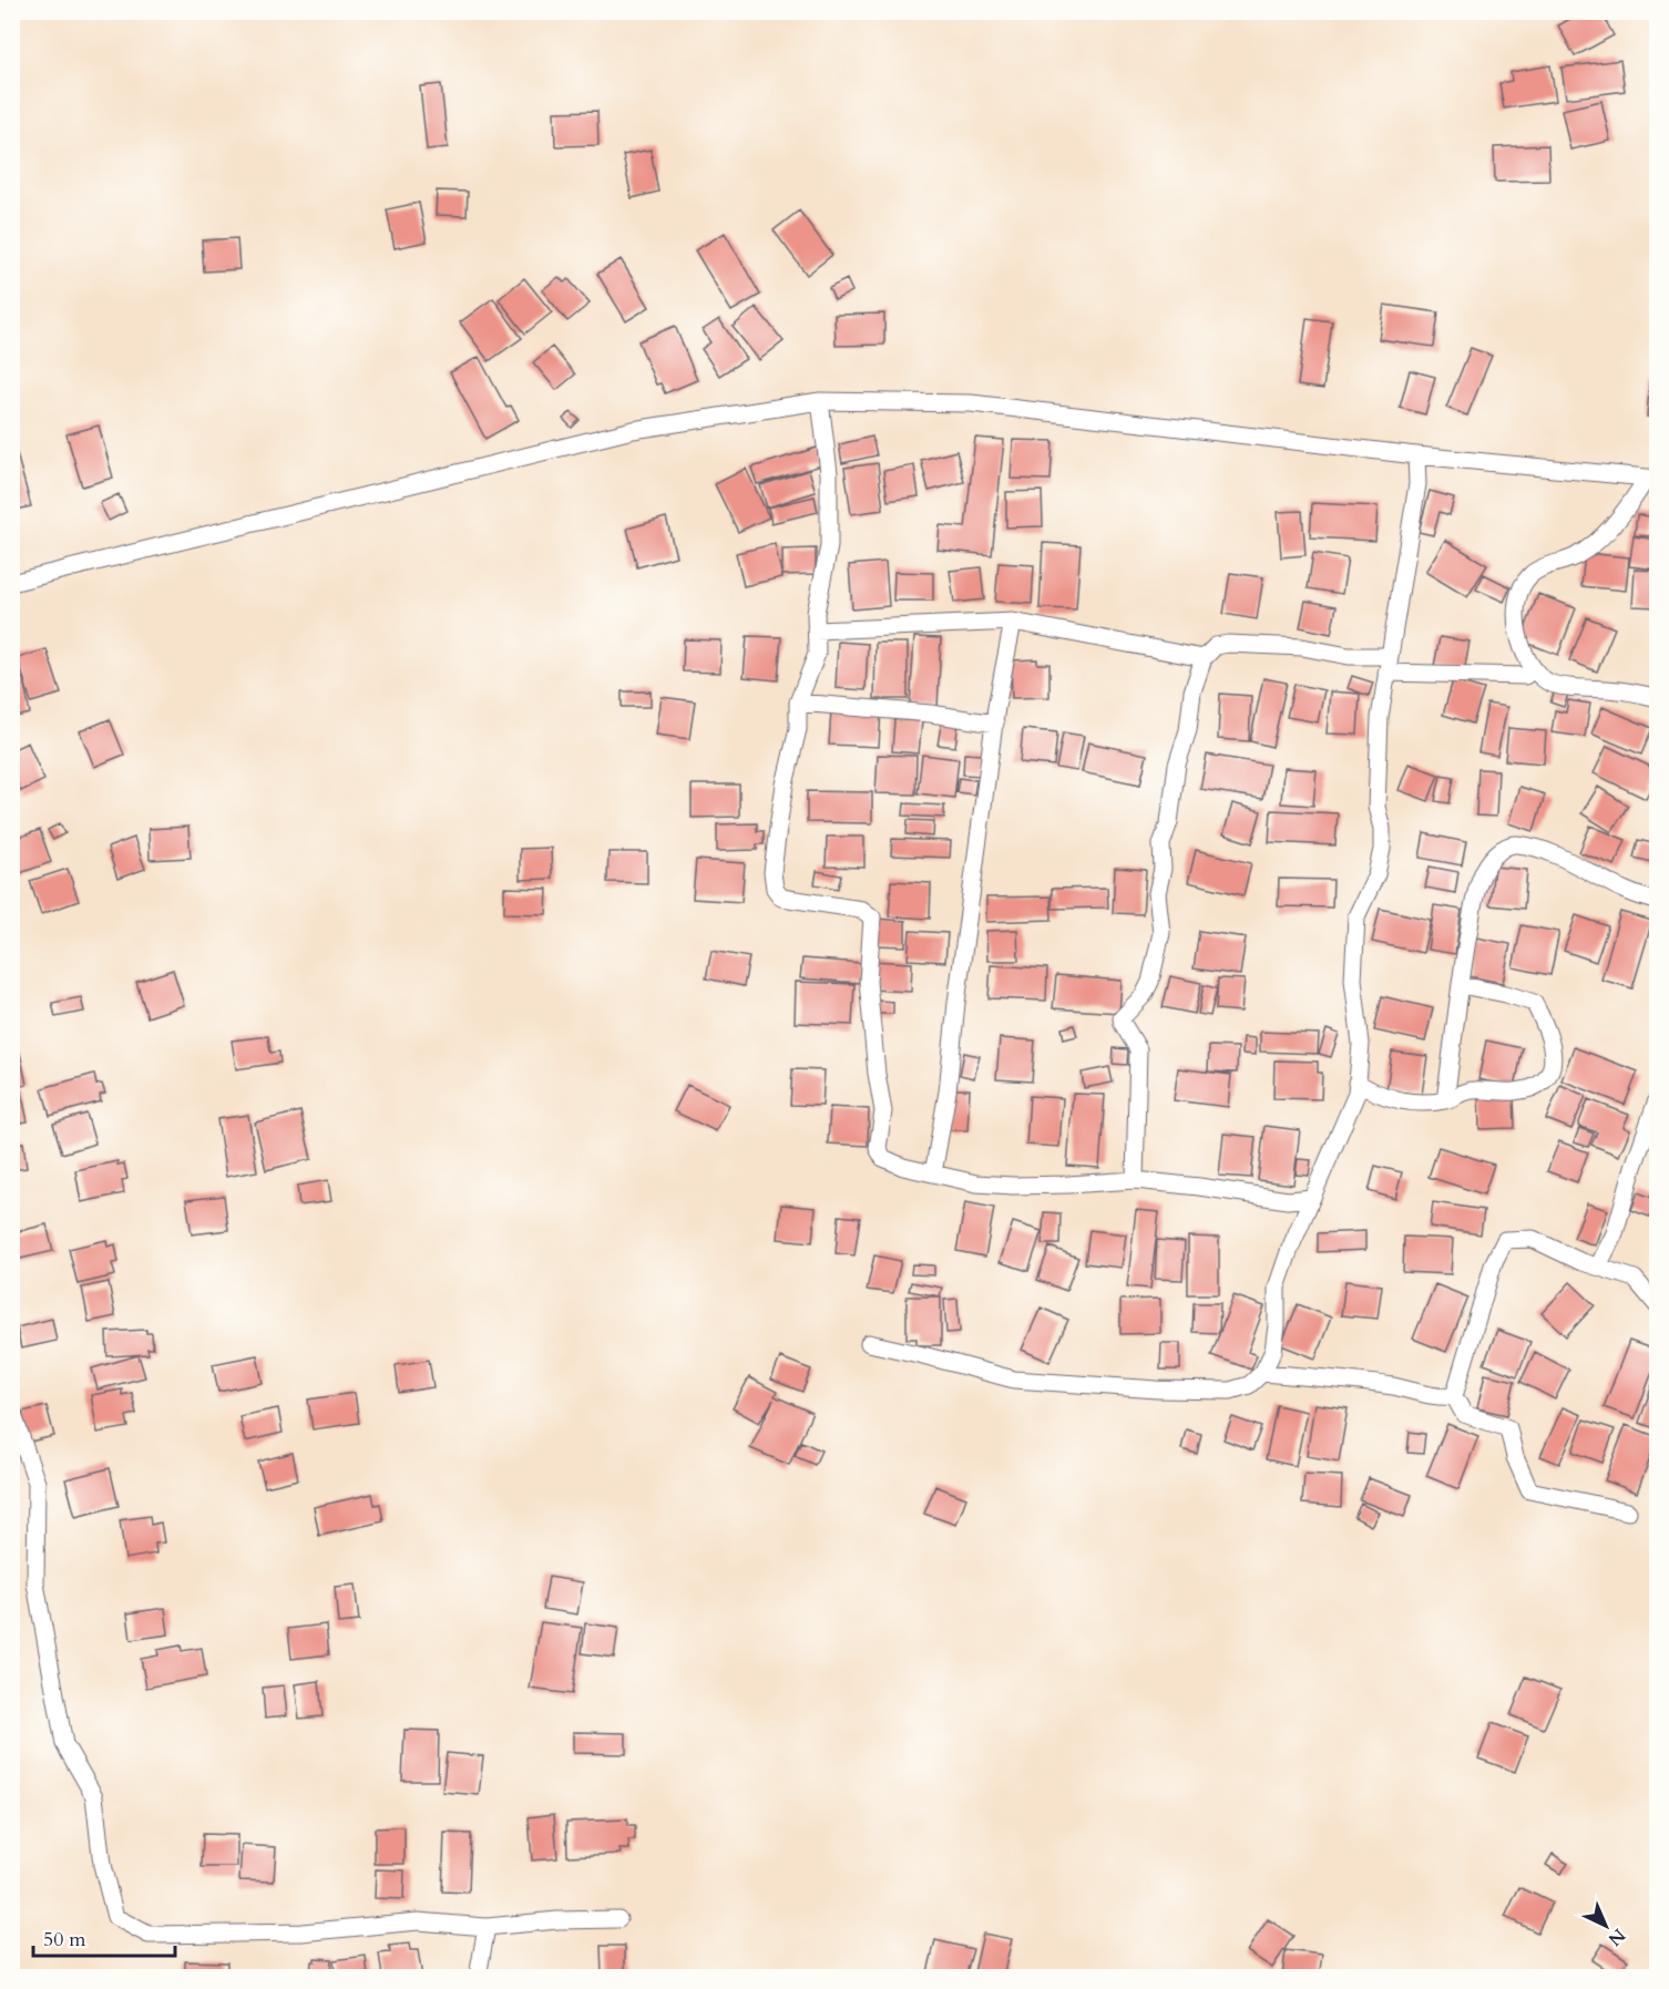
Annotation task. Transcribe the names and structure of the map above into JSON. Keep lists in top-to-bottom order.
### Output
{
  "scale_bar": "50 m",
  "north": "bottom right"
}
